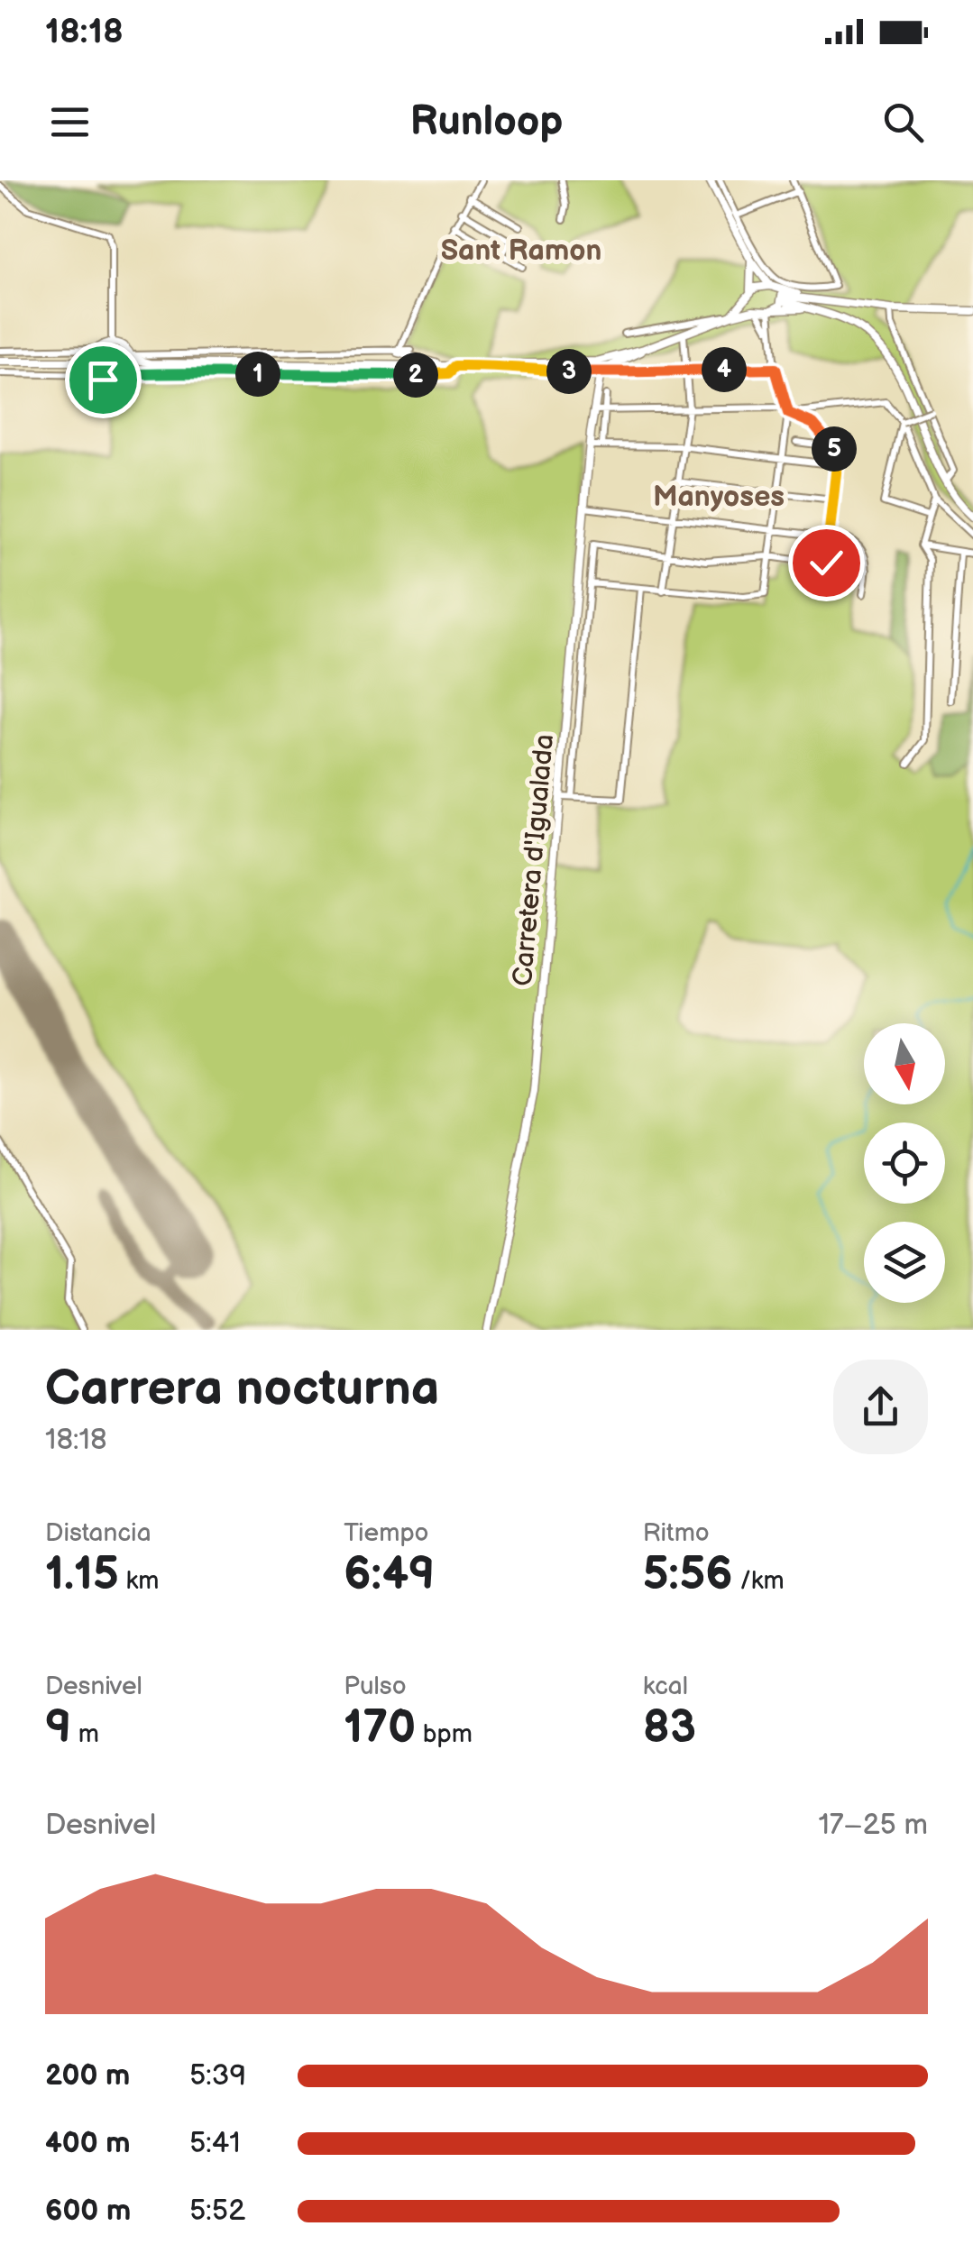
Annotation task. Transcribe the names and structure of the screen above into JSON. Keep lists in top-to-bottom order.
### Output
{
  "streets": {
    "street": ["Carretera d'Igualada"]
  },
  "districts": ["Sant Ramon", "Manyoses"],
  "north": "bottom",
  "page": {
    "status": "18:18",
    "header": "Runloop",
    "pins": [
      "4",
      "3",
      "1",
      "2",
      "5"
    ],
    "heading": ["Carrera nocturna", "18:18"],
    "stats": [
      ["Distancia", "1.15 km"],
      ["Tiempo", "6:49"],
      ["Ritmo", "5:56 /km"],
      ["Desnivel", "9 m"],
      ["Pulso", "170 bpm"],
      ["kcal", "83"]
    ],
    "chart": ["Desnivel", "17–25 m"],
    "list": [
      {
        "name": "200 m",
        "note": "5:39"
      },
      {
        "name": "400 m",
        "note": "5:41"
      },
      {
        "name": "600 m",
        "note": "5:52"
      }
    ]
  }
}
